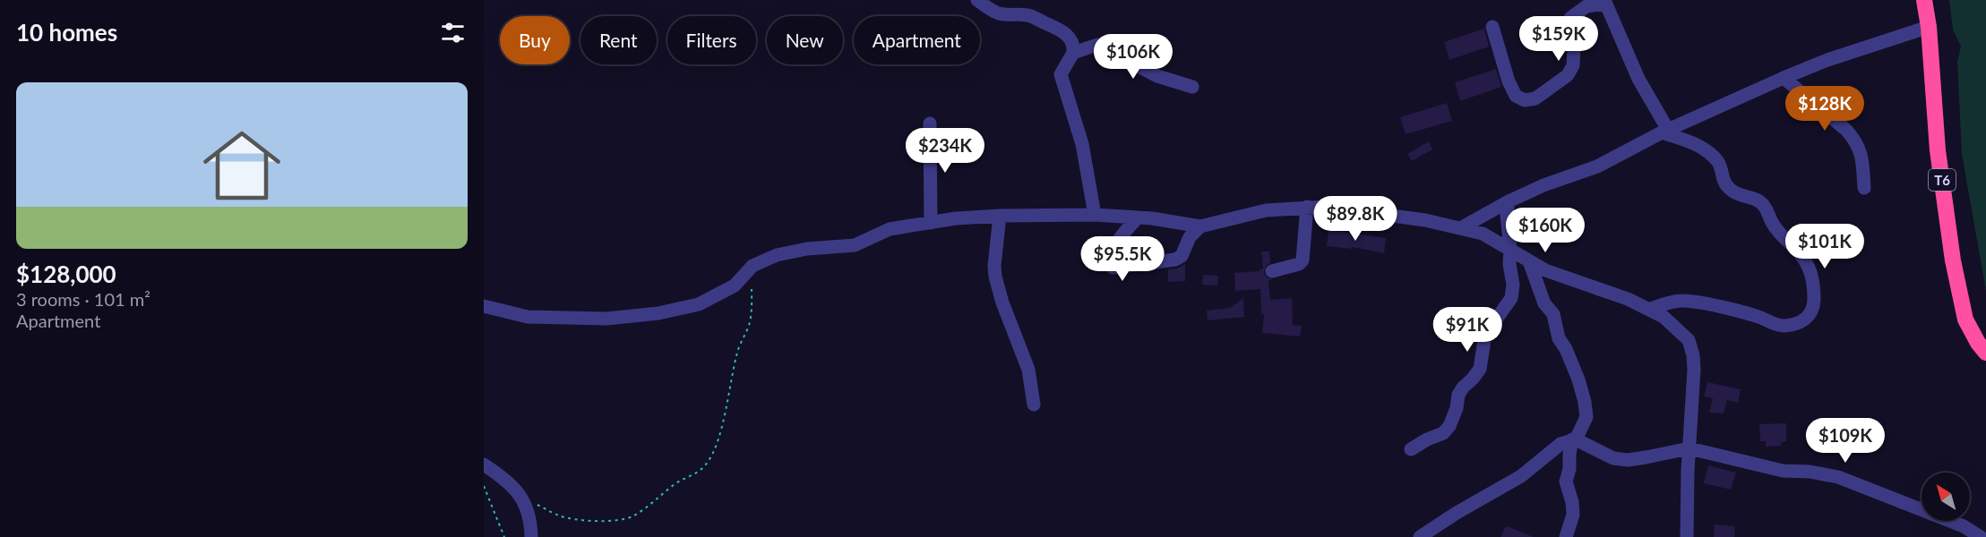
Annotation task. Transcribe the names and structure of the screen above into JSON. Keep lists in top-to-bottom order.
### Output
{
  "streets": {
    "highway": ["T6"]
  },
  "north": "top left",
  "page": {
    "heading": "10 homes",
    "price": [
      "$159K",
      "$106K",
      "$128K",
      "$234K",
      "$89.8K",
      "$160K",
      "$101K",
      "$95.5K",
      "$91K",
      "$109K"
    ],
    "chip": [
      "Buy",
      "Rent",
      "Filters",
      "New",
      "Apartment"
    ],
    "list": [
      {
        "name": "$128,000",
        "note": "3 rooms · 101 m² · Apartment"
      }
    ]
  }
}
